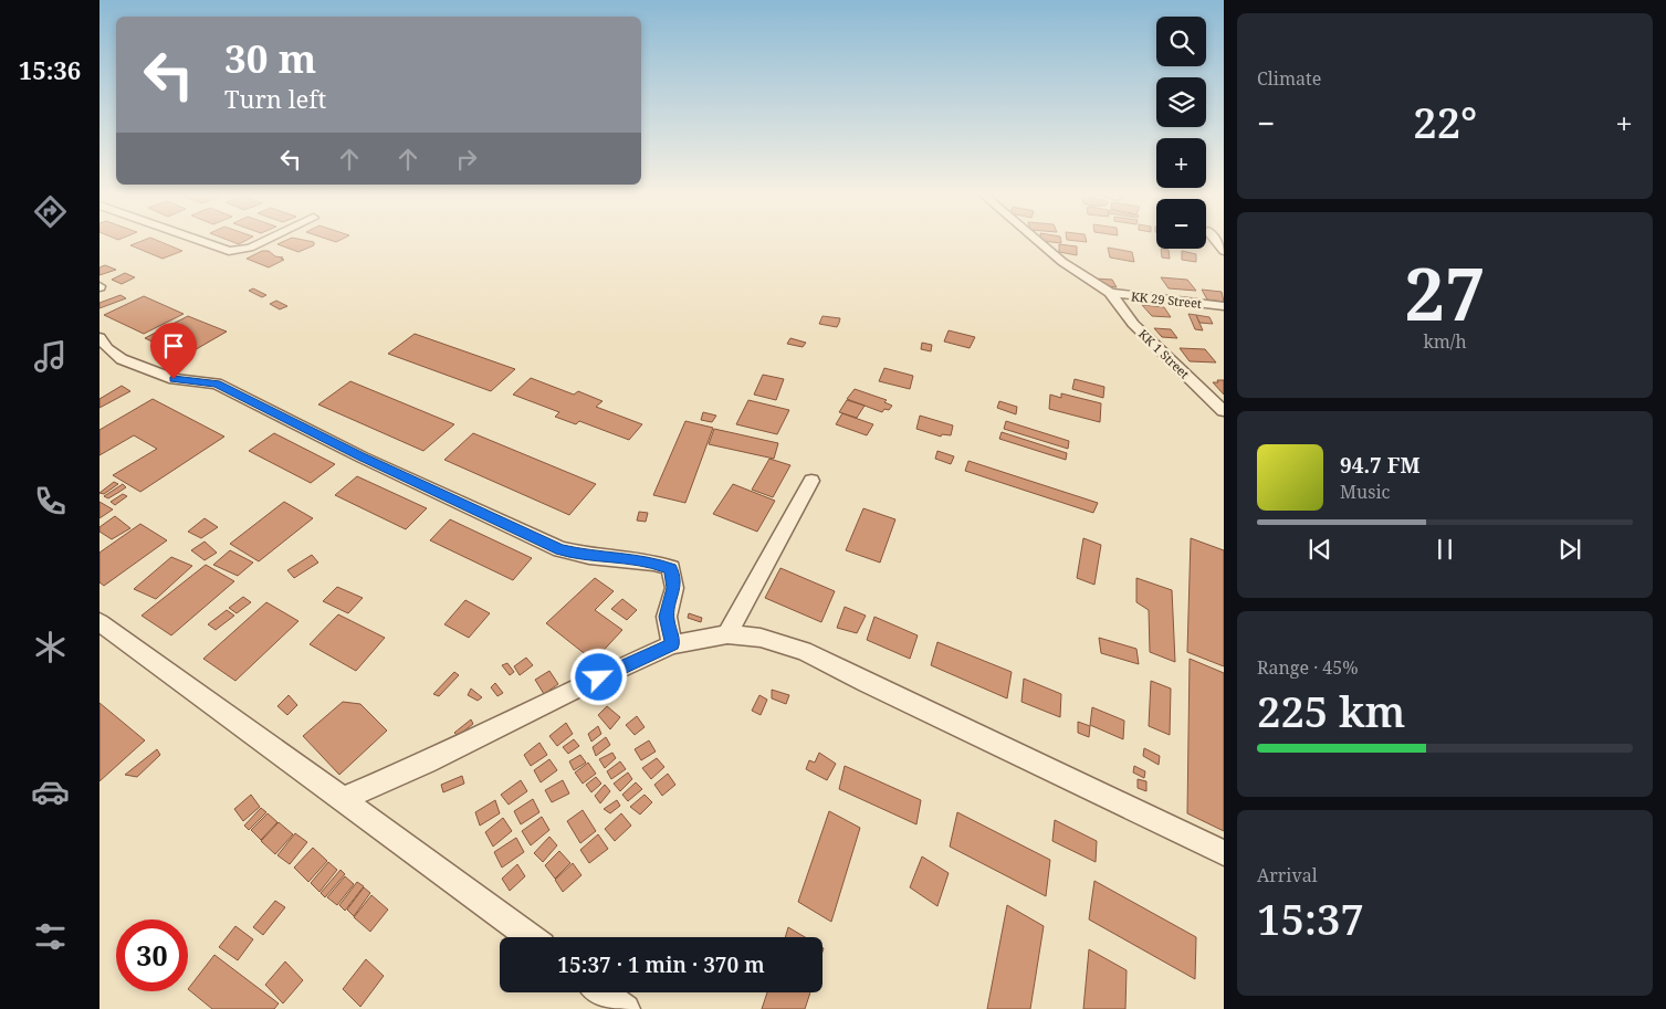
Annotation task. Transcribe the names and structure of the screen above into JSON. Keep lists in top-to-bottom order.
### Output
{
  "streets": {
    "street": ["KK 29 Street", "KK 1 Street"]
  },
  "crossings": [
    ["KK 29 Street", "KK 1 Street"]
  ],
  "page": {
    "tabs": "15:36",
    "tile": [
      "Climate",
      ["27", "km/h"],
      ["Range · 45%", "225 km"],
      ["Arrival", "15:37"]
    ],
    "map_buttons": ["+", "−"],
    "turn": ["30 m", "Turn left"],
    "heat": ["−", "22°", "+"],
    "song": ["94.7 FM", "Music"],
    "limit": "30",
    "trip": "15:37 · 1 min · 370 m"
  }
}
